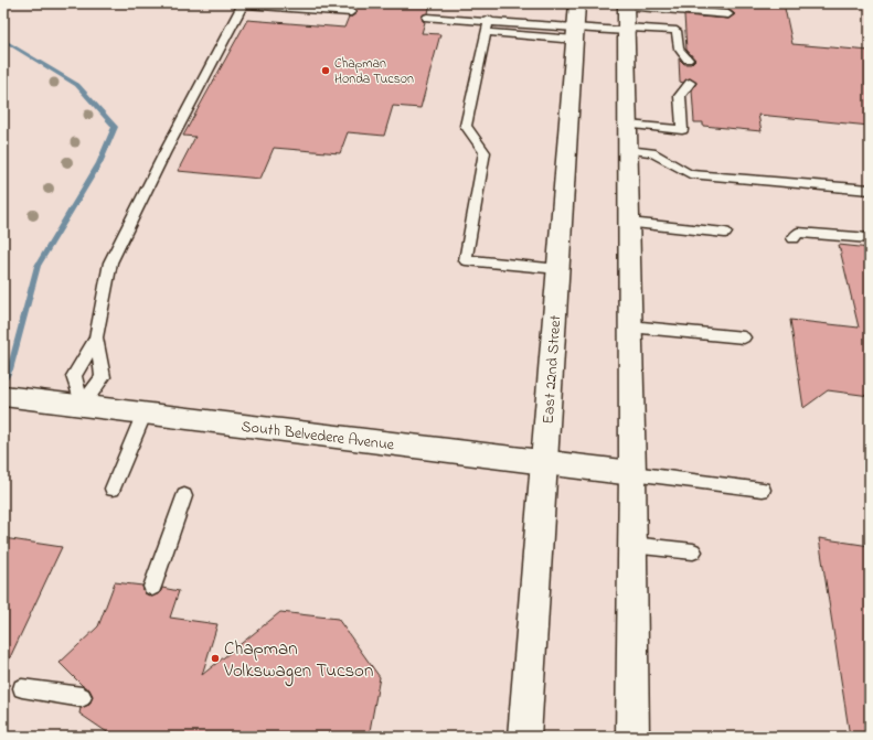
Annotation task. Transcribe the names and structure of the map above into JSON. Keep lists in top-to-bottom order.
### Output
{
  "streets": {
    "main road": ["East 22nd Street", "South Belvedere Avenue"]
  },
  "crossings": [
    ["East 22nd Street", "South Belvedere Avenue"]
  ],
  "places": ["Chapman Honda Tucson", "Chapman Volkswagen Tucson"]
}
